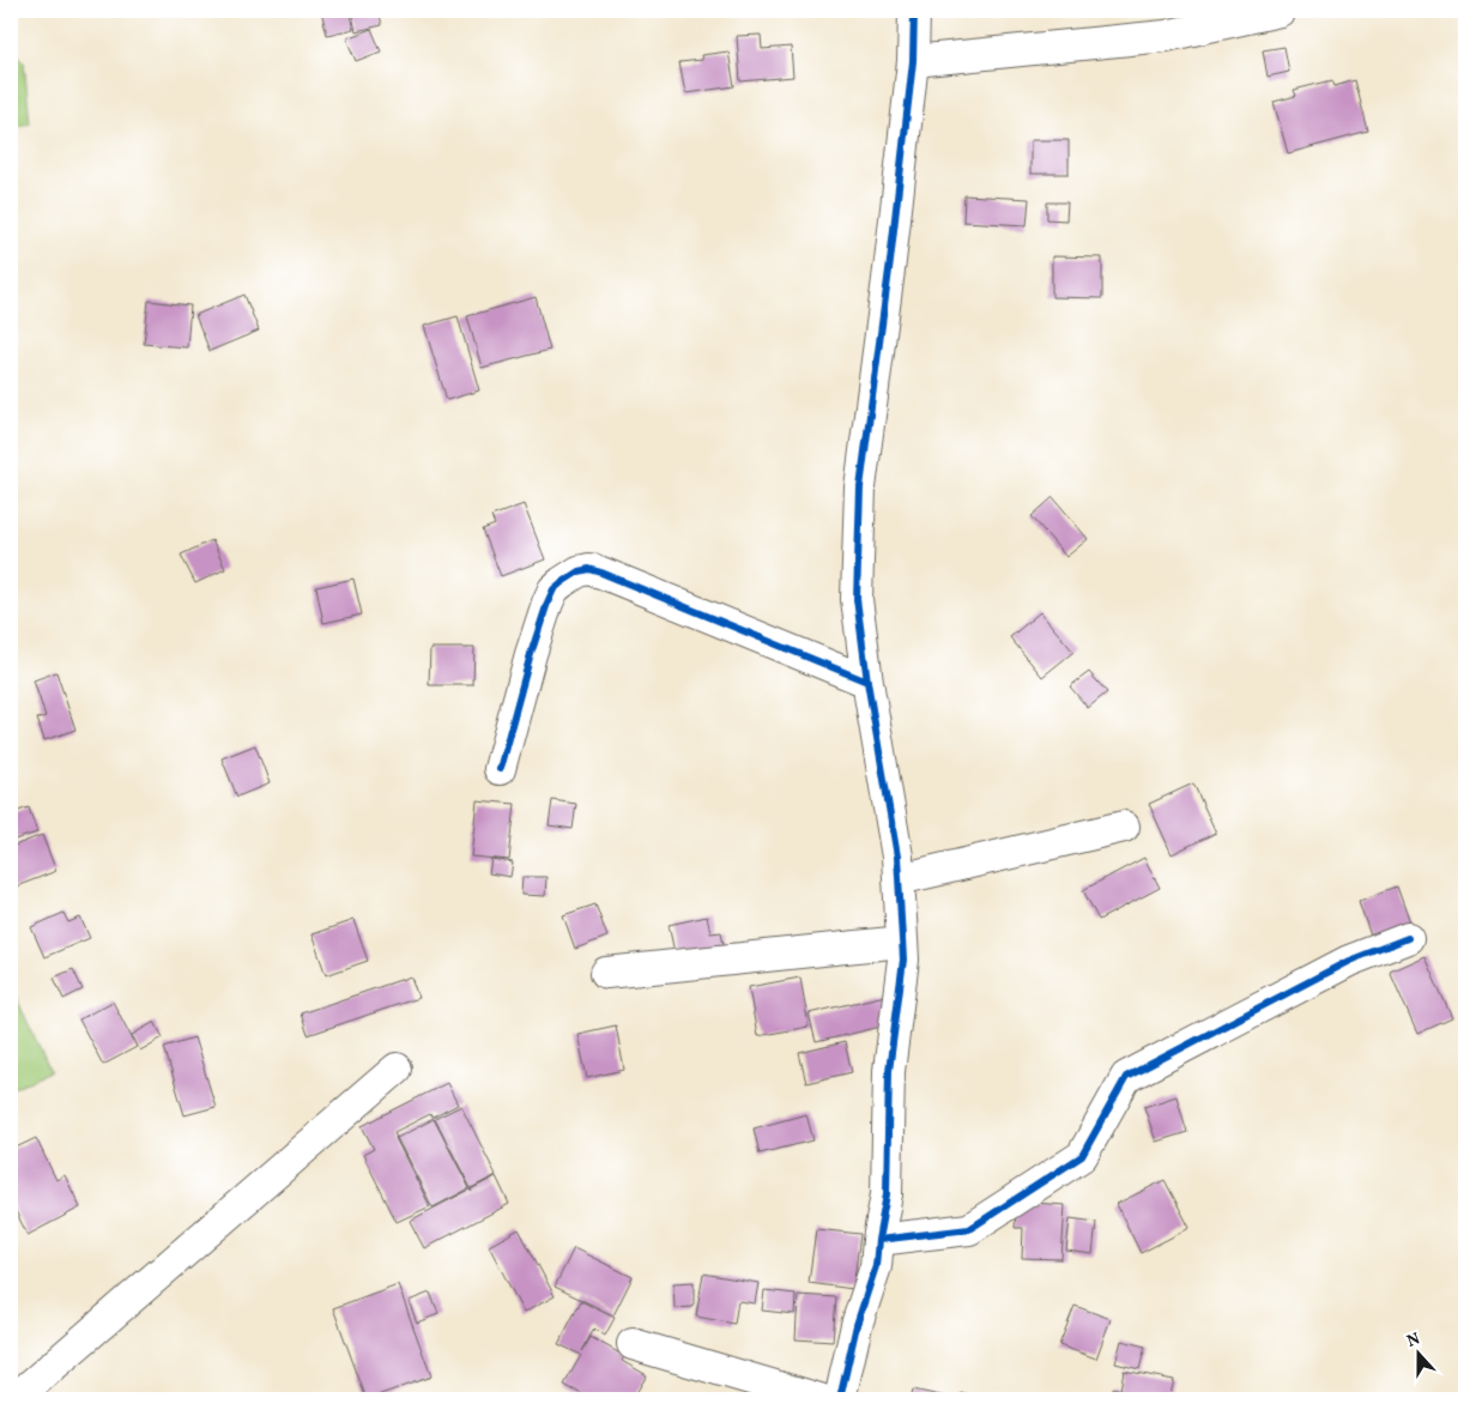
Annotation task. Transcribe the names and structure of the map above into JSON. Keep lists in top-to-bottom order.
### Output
{
  "north": "top"
}
